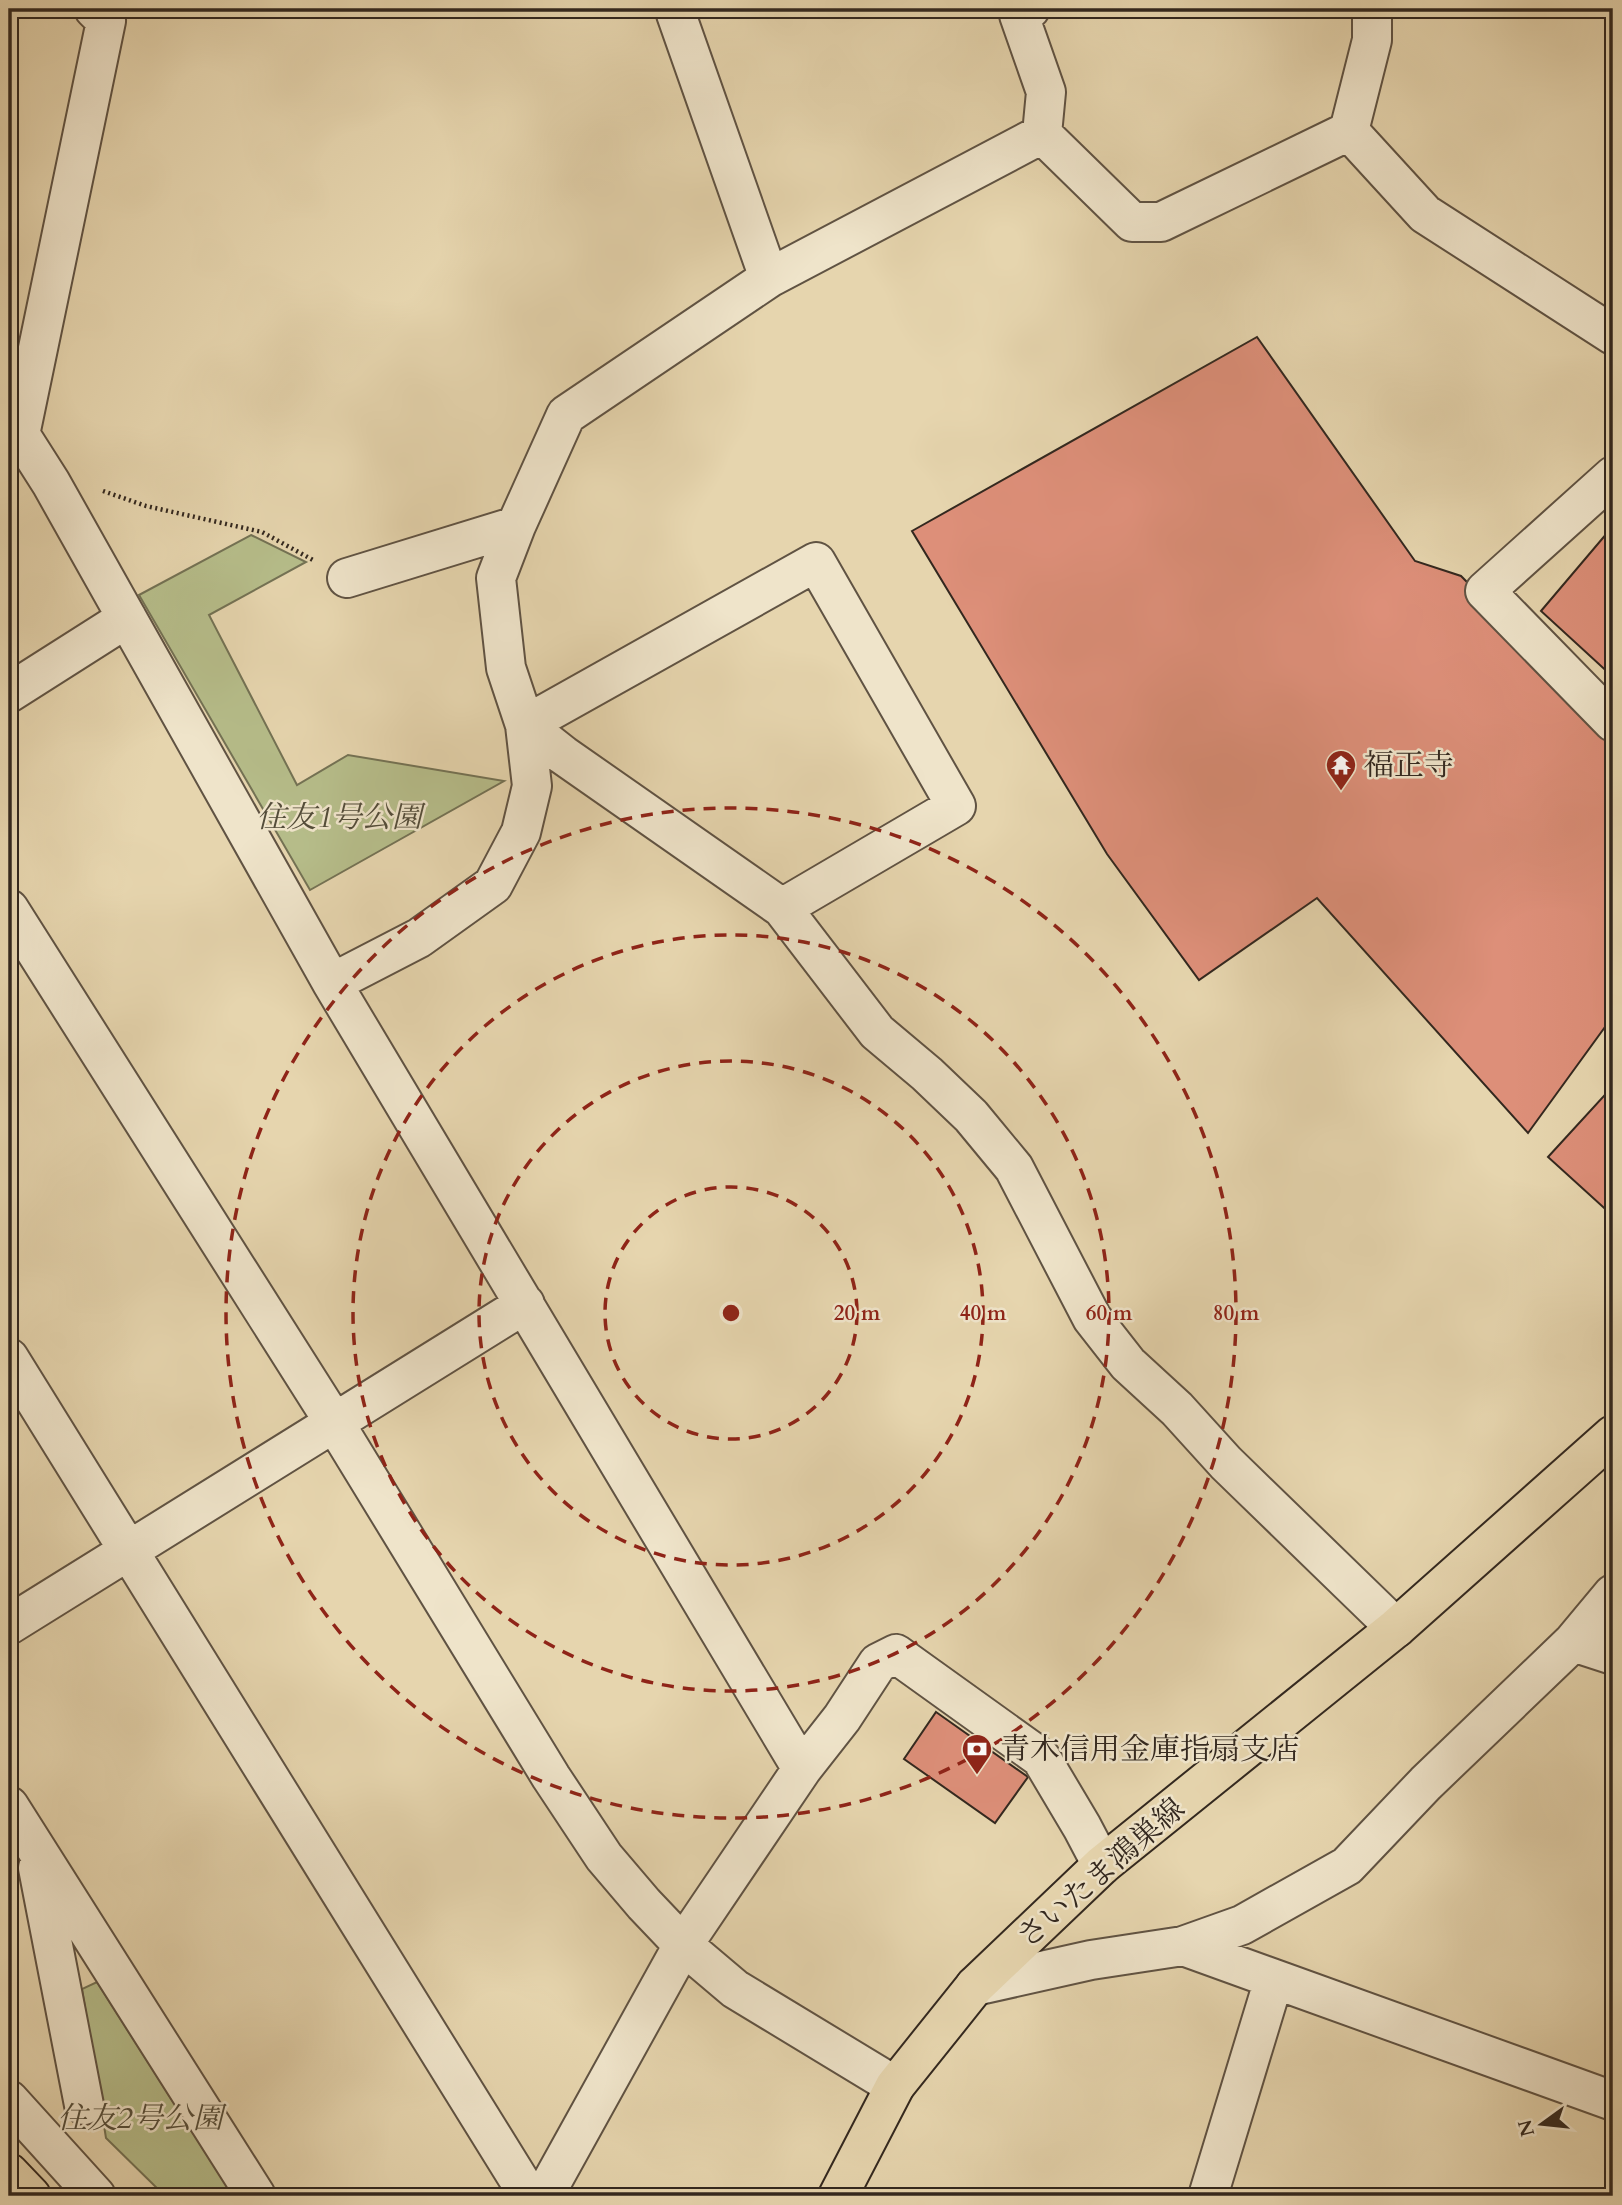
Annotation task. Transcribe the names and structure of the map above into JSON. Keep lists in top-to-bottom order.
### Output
{
  "streets": {
    "main road": ["さいたま鴻巣線"]
  },
  "parks": ["住友1号公園", "住友2号公園"],
  "places": {
    "temple": ["福正寺"],
    "bank": ["青木信用金庫指扇支店"]
  },
  "north": "left",
  "rings": [
    "20 m",
    "40 m",
    "60 m",
    "80 m"
  ]
}
